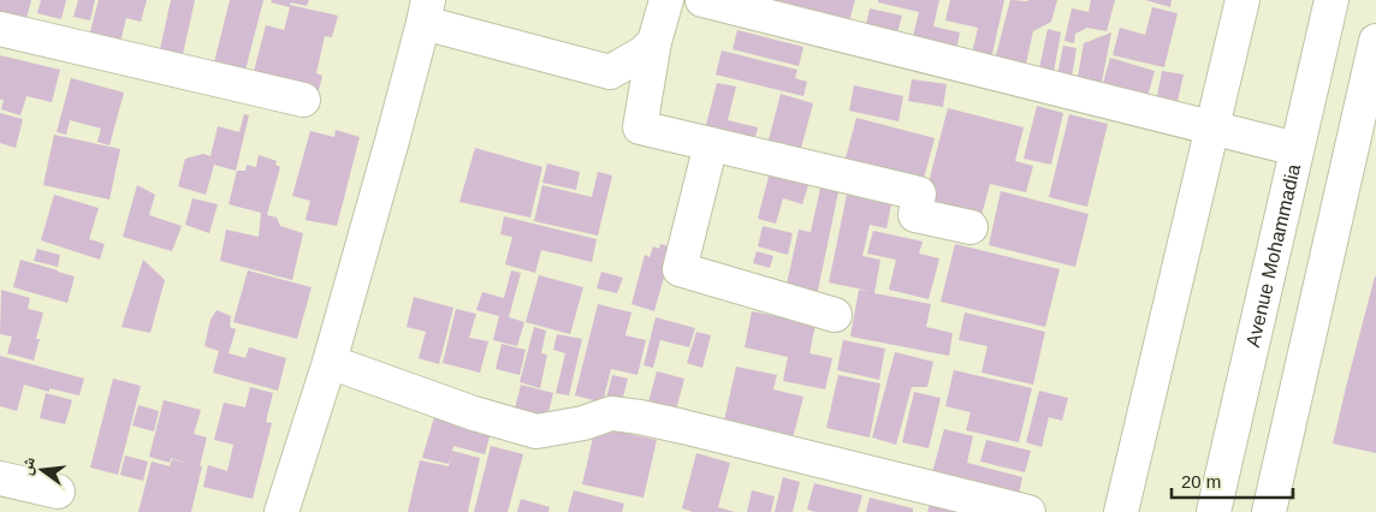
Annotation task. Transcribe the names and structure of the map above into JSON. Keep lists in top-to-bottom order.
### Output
{
  "streets": {
    "street": ["Avenue Mohammadia"]
  },
  "scale_bar": "20 m",
  "north": "left"
}
